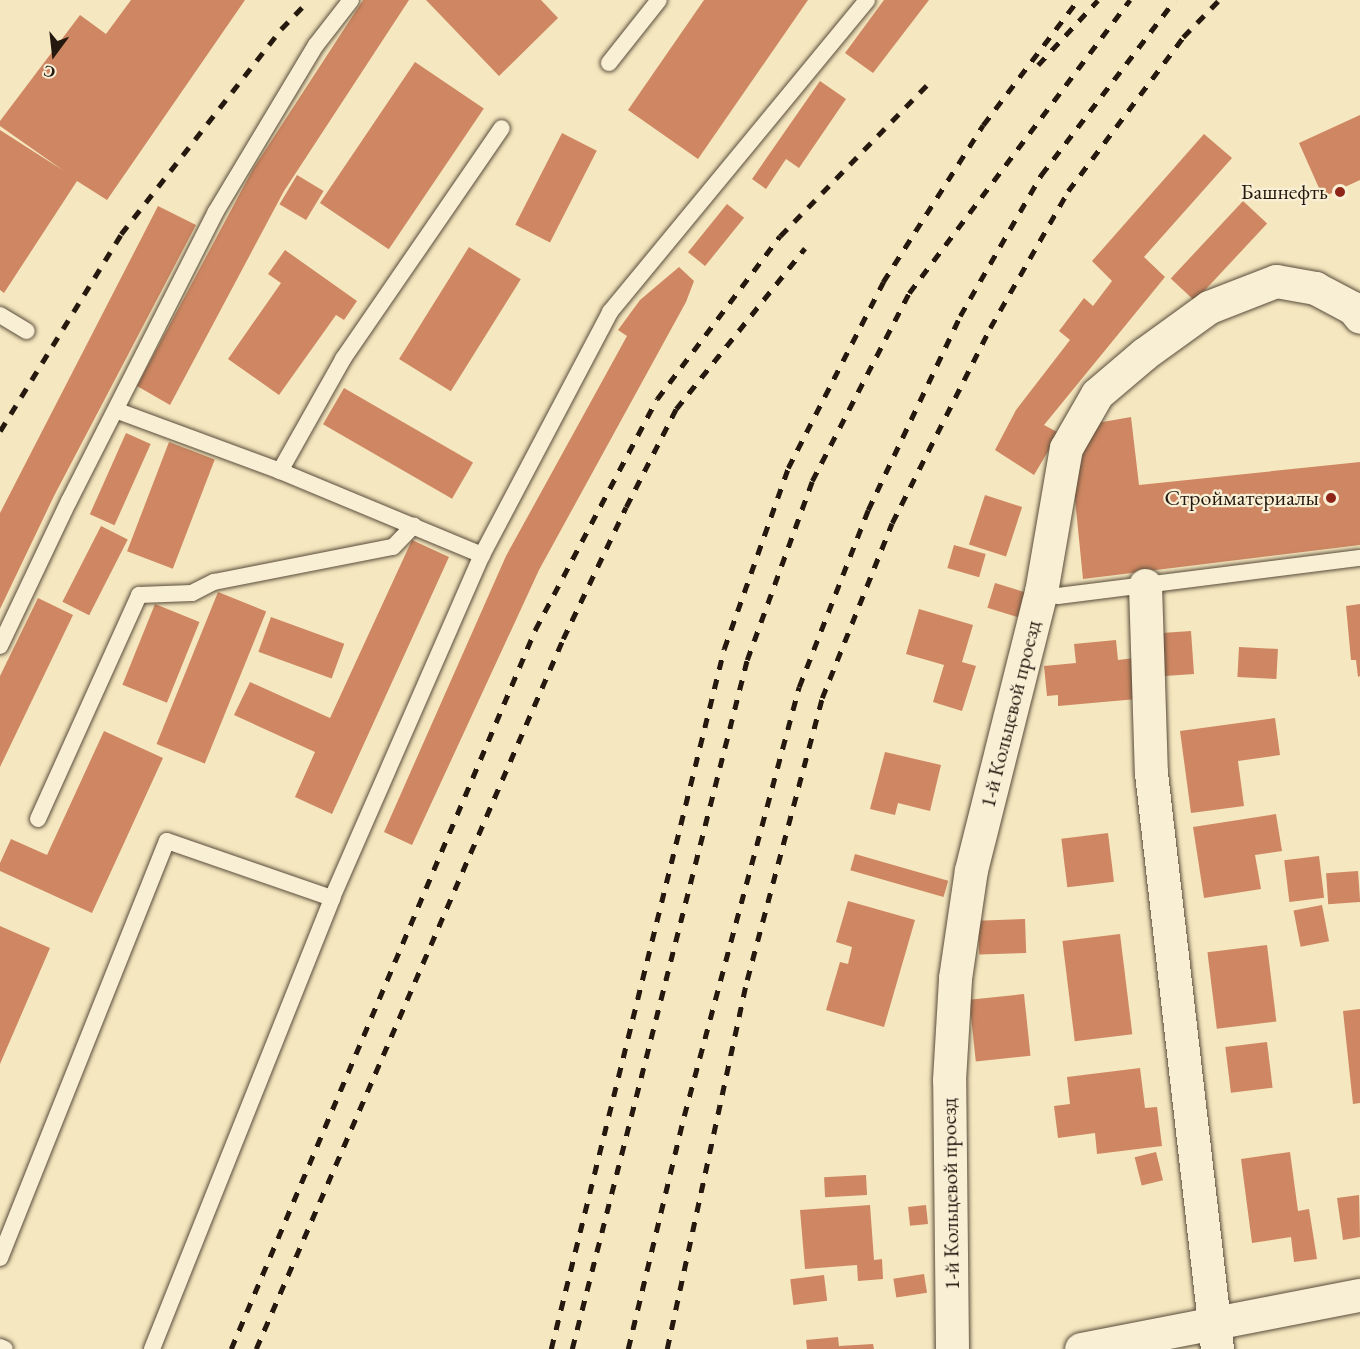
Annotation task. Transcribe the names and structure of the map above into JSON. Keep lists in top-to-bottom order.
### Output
{
  "streets": {
    "street": ["1-й Кольцевой проезд"]
  },
  "places": ["Башнефть", "Стройматериалы"],
  "north": "bottom"
}
